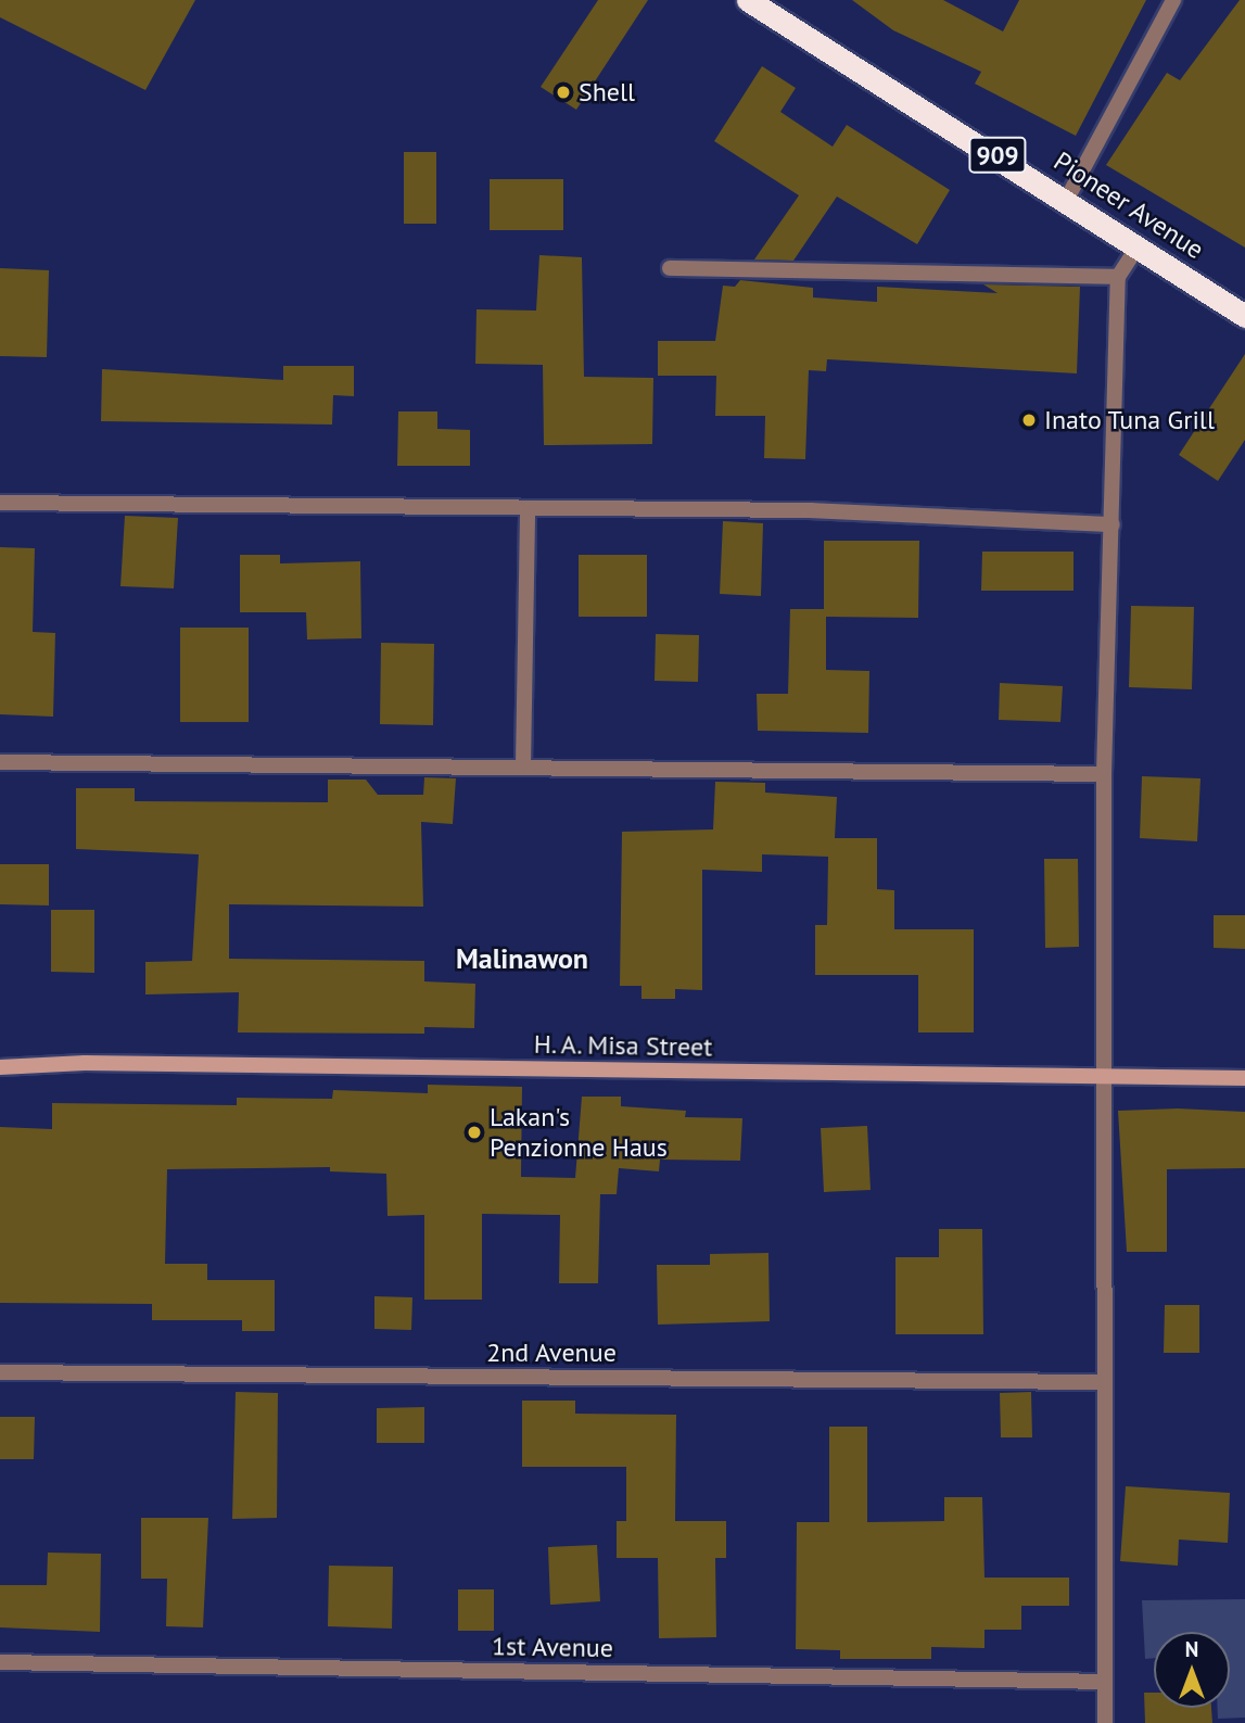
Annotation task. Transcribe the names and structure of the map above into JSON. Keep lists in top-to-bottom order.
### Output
{
  "streets": {
    "highway": ["909", "Pioneer Avenue"],
    "street": ["H. A. Misa Street", "2nd Avenue", "1st Avenue"]
  },
  "districts": ["Malinawon"],
  "places": ["Shell", "Inato Tuna Grill", "Lakan's Penzionne Haus"],
  "north": "top"
}
